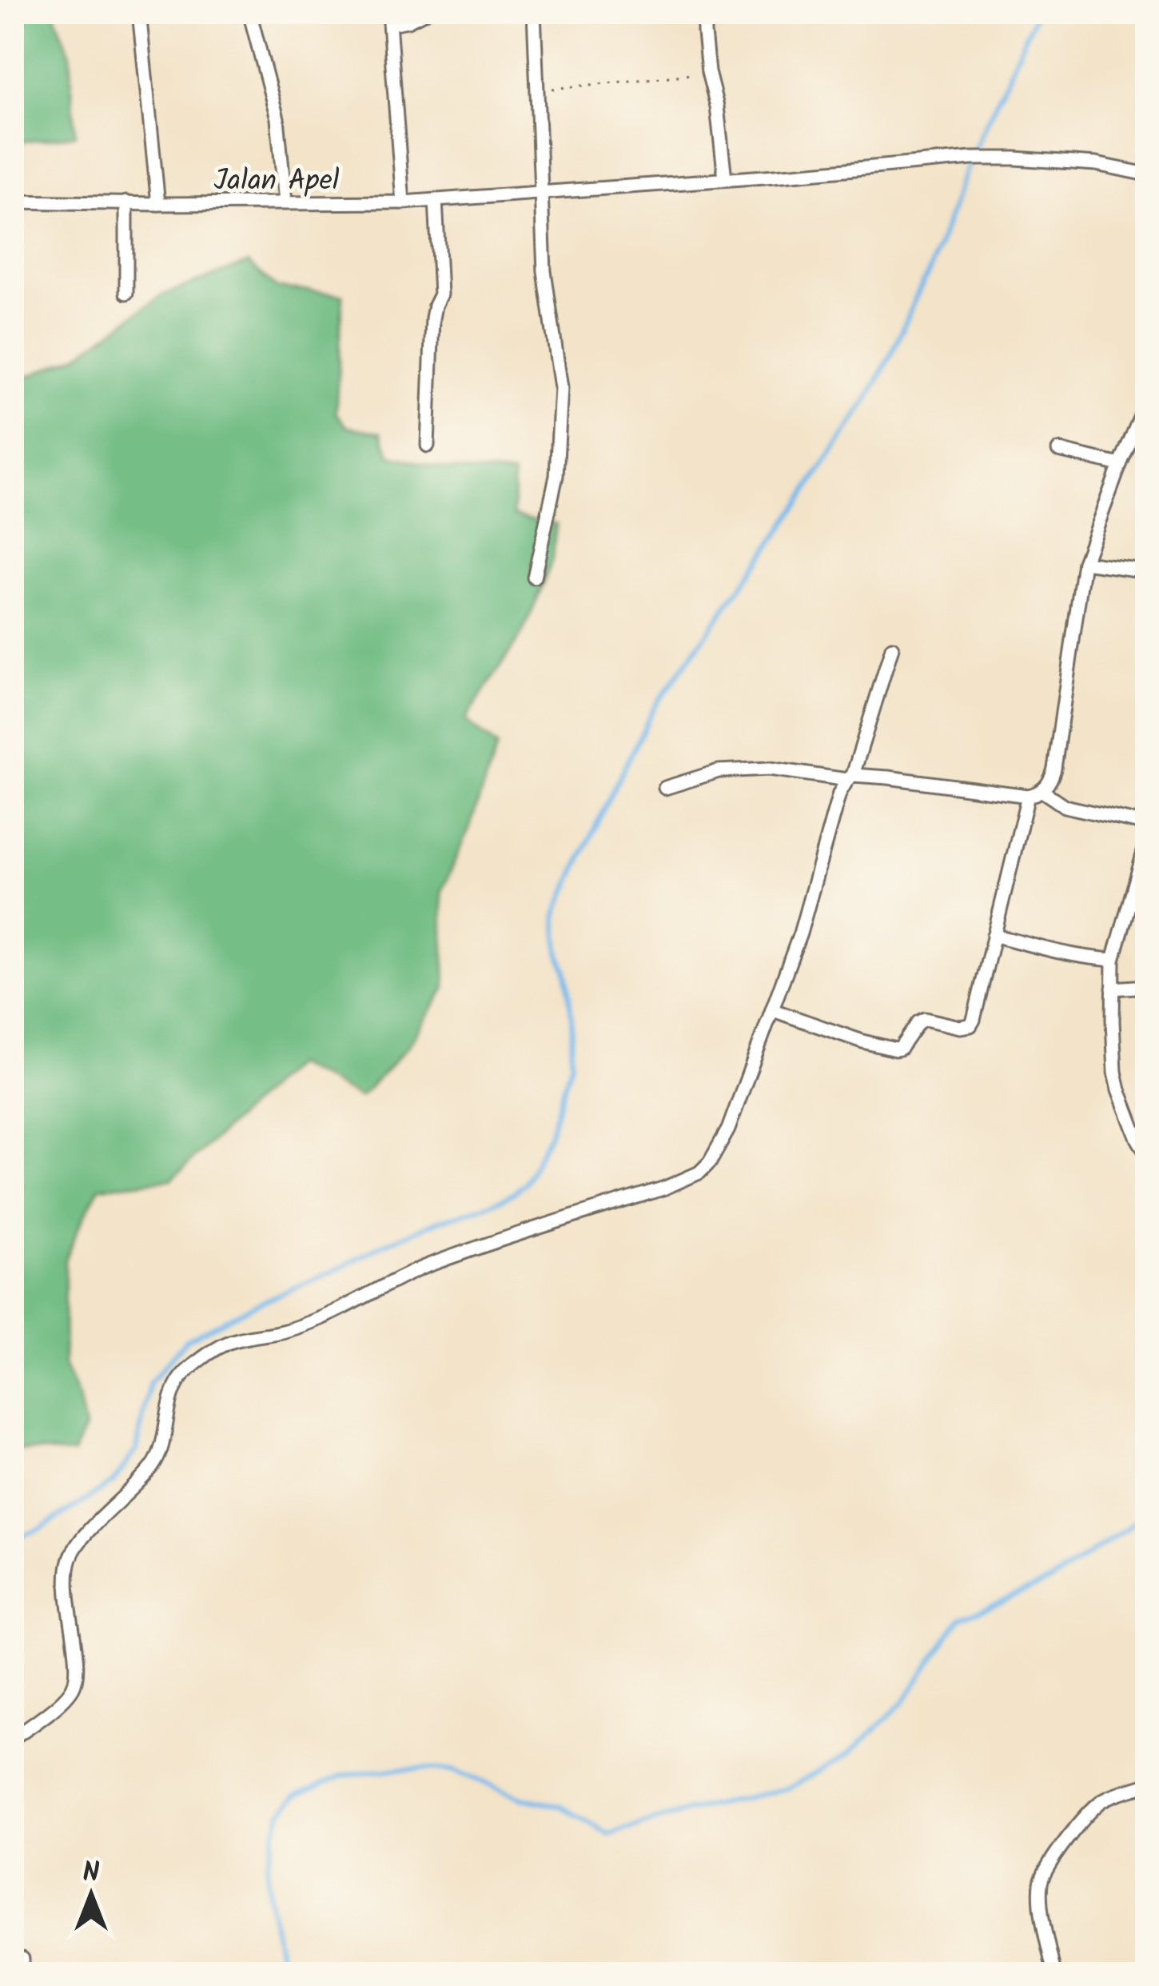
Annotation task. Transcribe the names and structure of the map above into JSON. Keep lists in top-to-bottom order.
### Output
{
  "streets": {
    "street": ["Jalan Apel"]
  },
  "north": "top"
}
